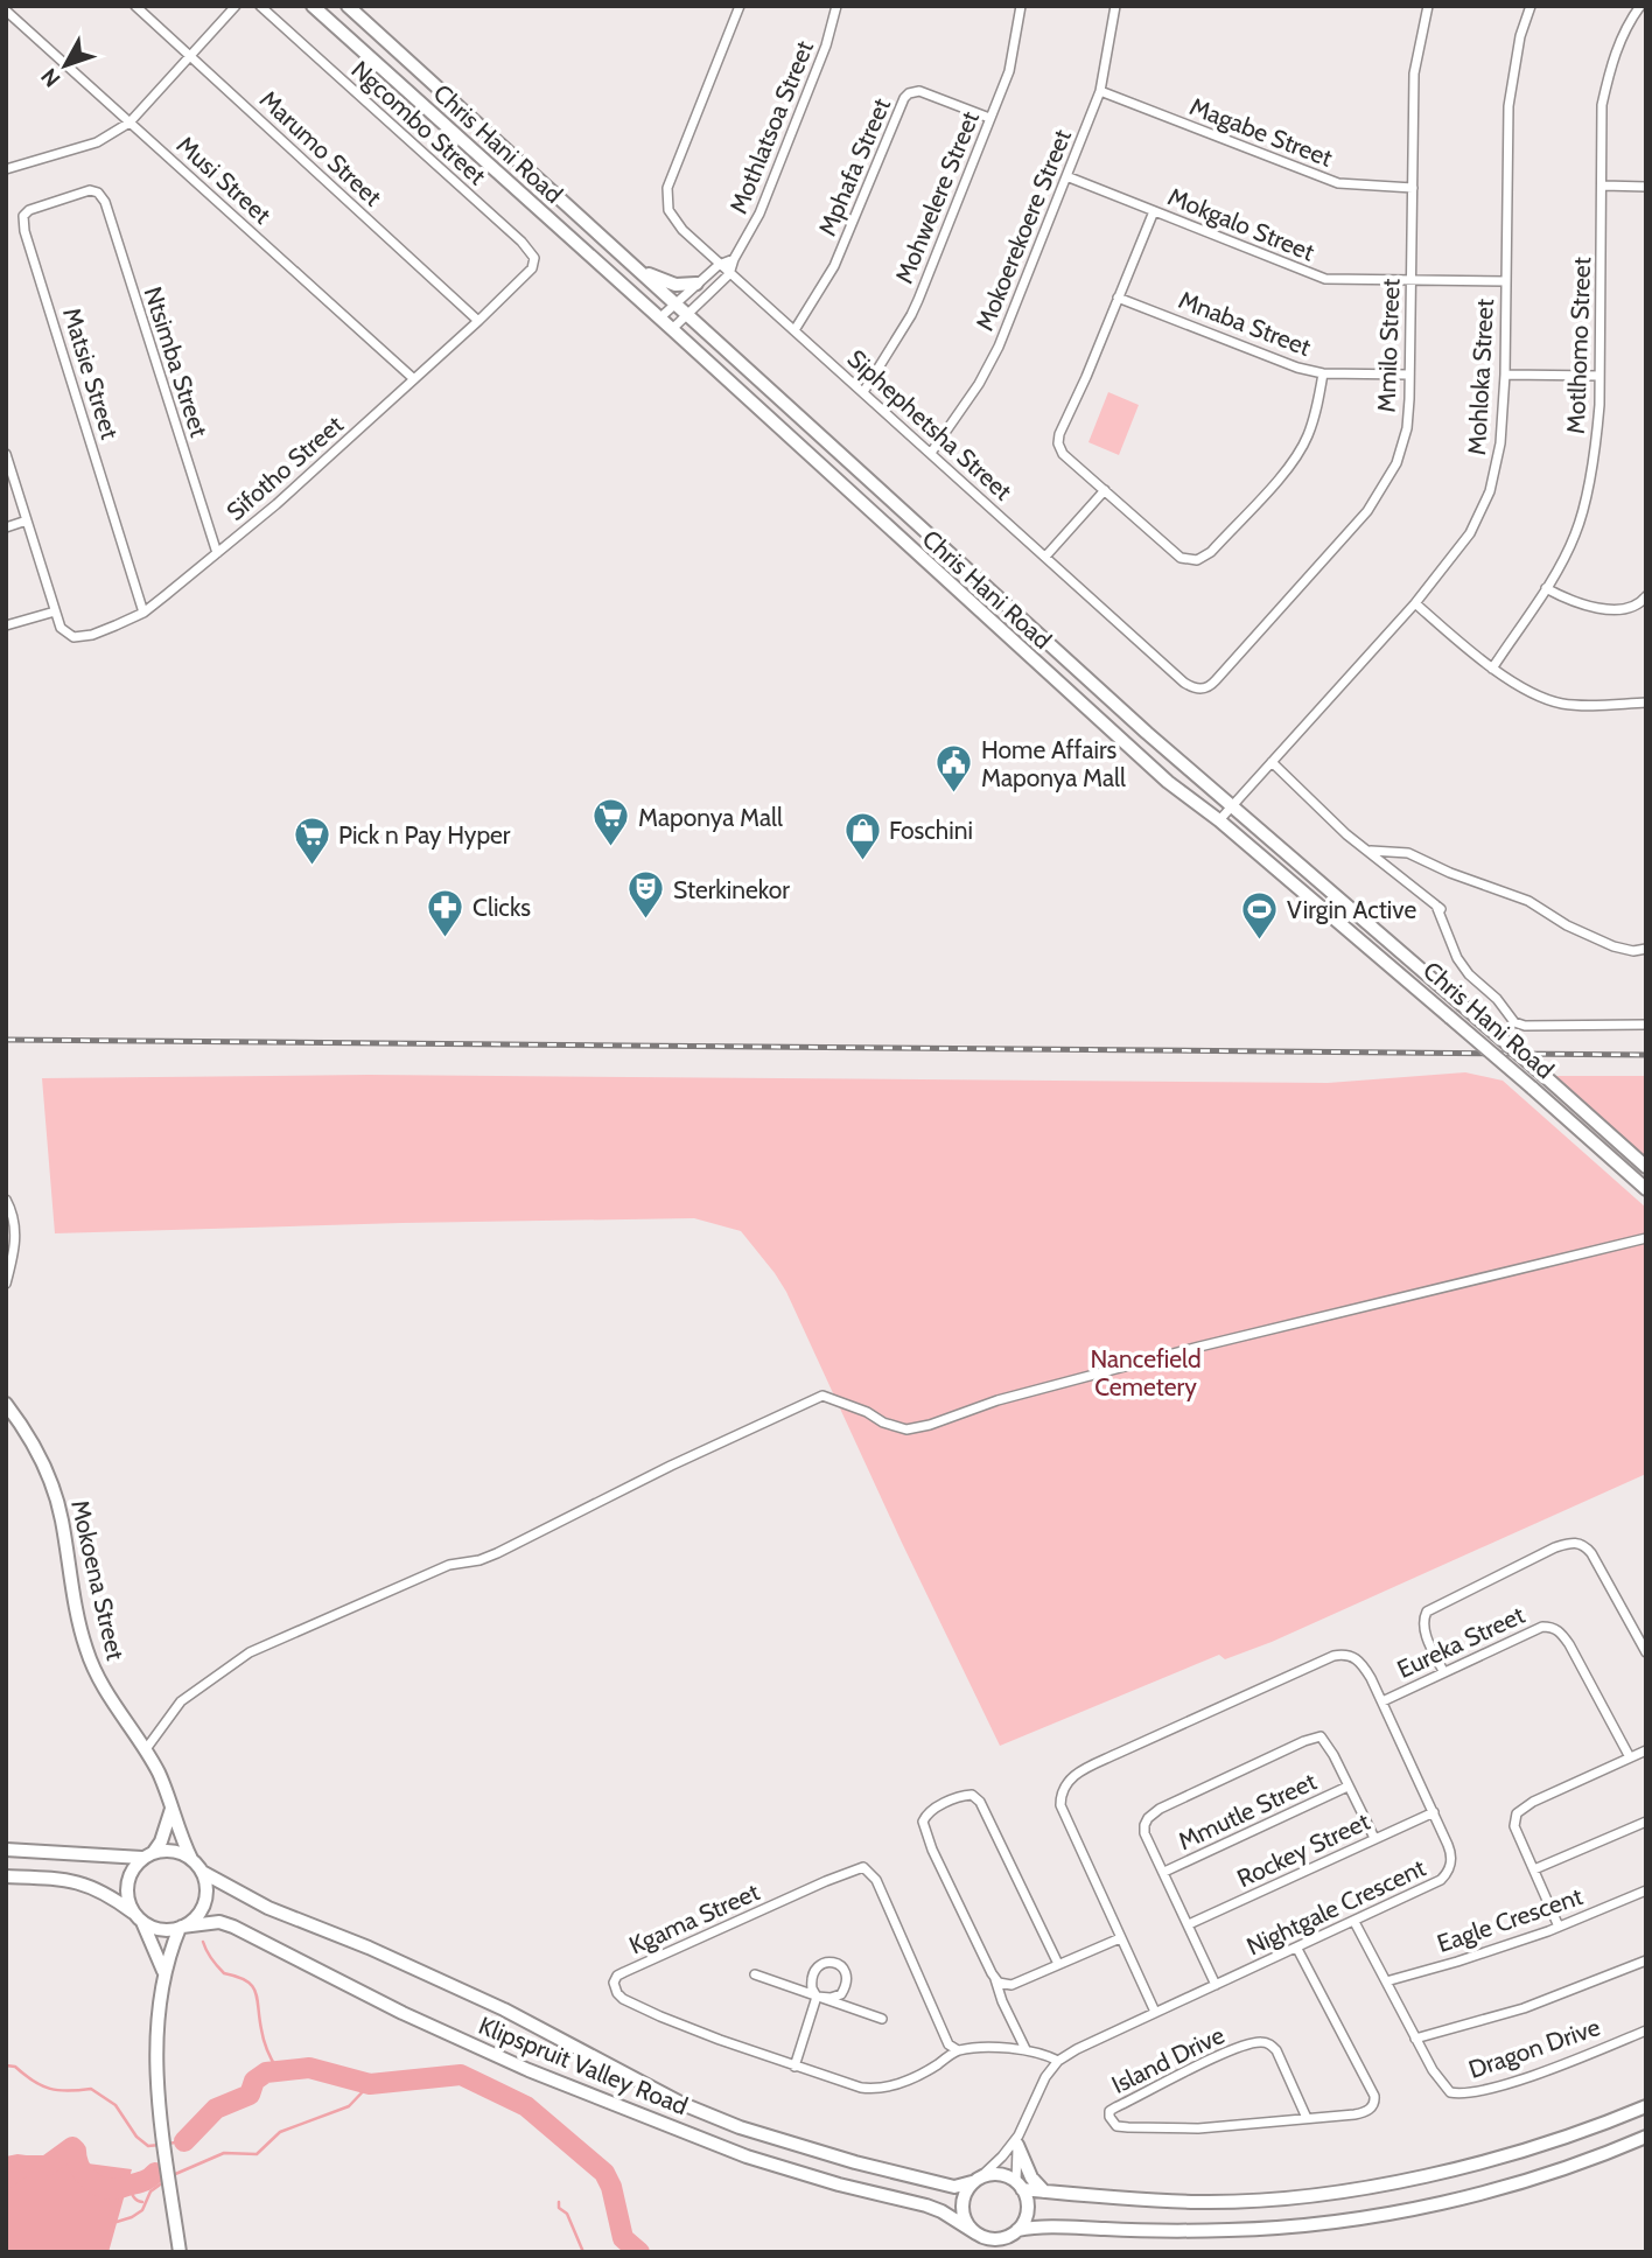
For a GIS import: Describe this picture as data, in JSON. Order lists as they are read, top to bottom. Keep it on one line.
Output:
{"streets":{"main road":["Chris Hani Road","Mokoena Street","Klipspruit Valley Road"],"street":["Ngcombo Street","Mothlatsoa Street","Magabe Street","Marumo Street","Mphafa Street","Musi Street","Mohwelere Street","Mokgalo Street","Mokoerekoere Street","Mnaba Street","Mmilo Street","Motlhomo Street","Ntsimba Street","Matsie Street","Mohloka Street","Siphephetsha Street","Sifotho Street","Eureka Street","Mmutle Street","Rockey Street","Nightgale Crescent","Kgama Street","Eagle Crescent","Dragon Drive","Island Drive"]},"crossings":[["Ngcombo Street","Sifotho Street"],["Mothlatsoa Street","Siphephetsha Street"],["Magabe Street","Mokoerekoere Street"],["Magabe Street","Mmilo Street"],["Chris Hani Road","Mohloka Street"],["Marumo Street","Sifotho Street"],["Mphafa Street","Mohwelere Street"],["Mphafa Street","Siphephetsha Street"],["Musi Street","Sifotho Street"],["Mohwelere Street","Siphephetsha Street"],["Mokgalo Street","Mokoerekoere Street"],["Mokgalo Street","Mmilo Street"],["Mokgalo Street","Mohloka Street"],["Mokoerekoere Street","Siphephetsha Street"],["Mnaba Street","Mmilo Street"],["Mmilo Street","Siphephetsha Street"],["Ntsimba Street","Matsie Street"],["Ntsimba Street","Sifotho Street"],["Matsie Street","Sifotho Street"],["Mokoena Street","Klipspruit Valley Road"],["Eureka Street","Nightgale Crescent"],["Rockey Street","Nightgale Crescent"],["Nightgale Crescent","Dragon Drive"],["Nightgale Crescent","Island Drive"],["Eagle Crescent","Dragon Drive"]],"parks":["Nancefield Cemetery"],"places":{"public building":["Home Affairs Maponya Mall"],"supermarket":["Maponya Mall","Pick n Pay Hyper"],"shop":["Foschini"],"theatre":["Sterkinekor"],"pharmacy":["Clicks"],"sports":["Virgin Active"]},"north":"bottom left"}
